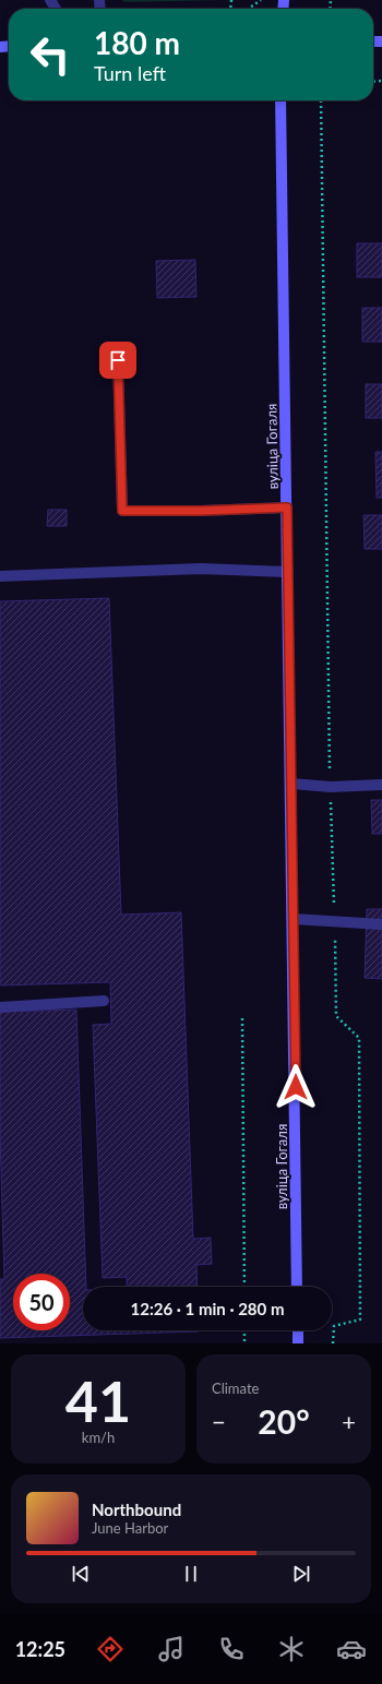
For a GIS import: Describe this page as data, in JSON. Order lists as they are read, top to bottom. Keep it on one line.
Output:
{"streets":{"main road":["вуліца Гогаля"]},"page":{"turn":["180 m","Turn left"],"limit":"50","trip":"12:26 · 1 min · 280 m","tile":[["41","km/h"],"Climate"],"heat":["−","20°","+"],"song":["Northbound","June Harbor"],"tabs":"12:25"}}
